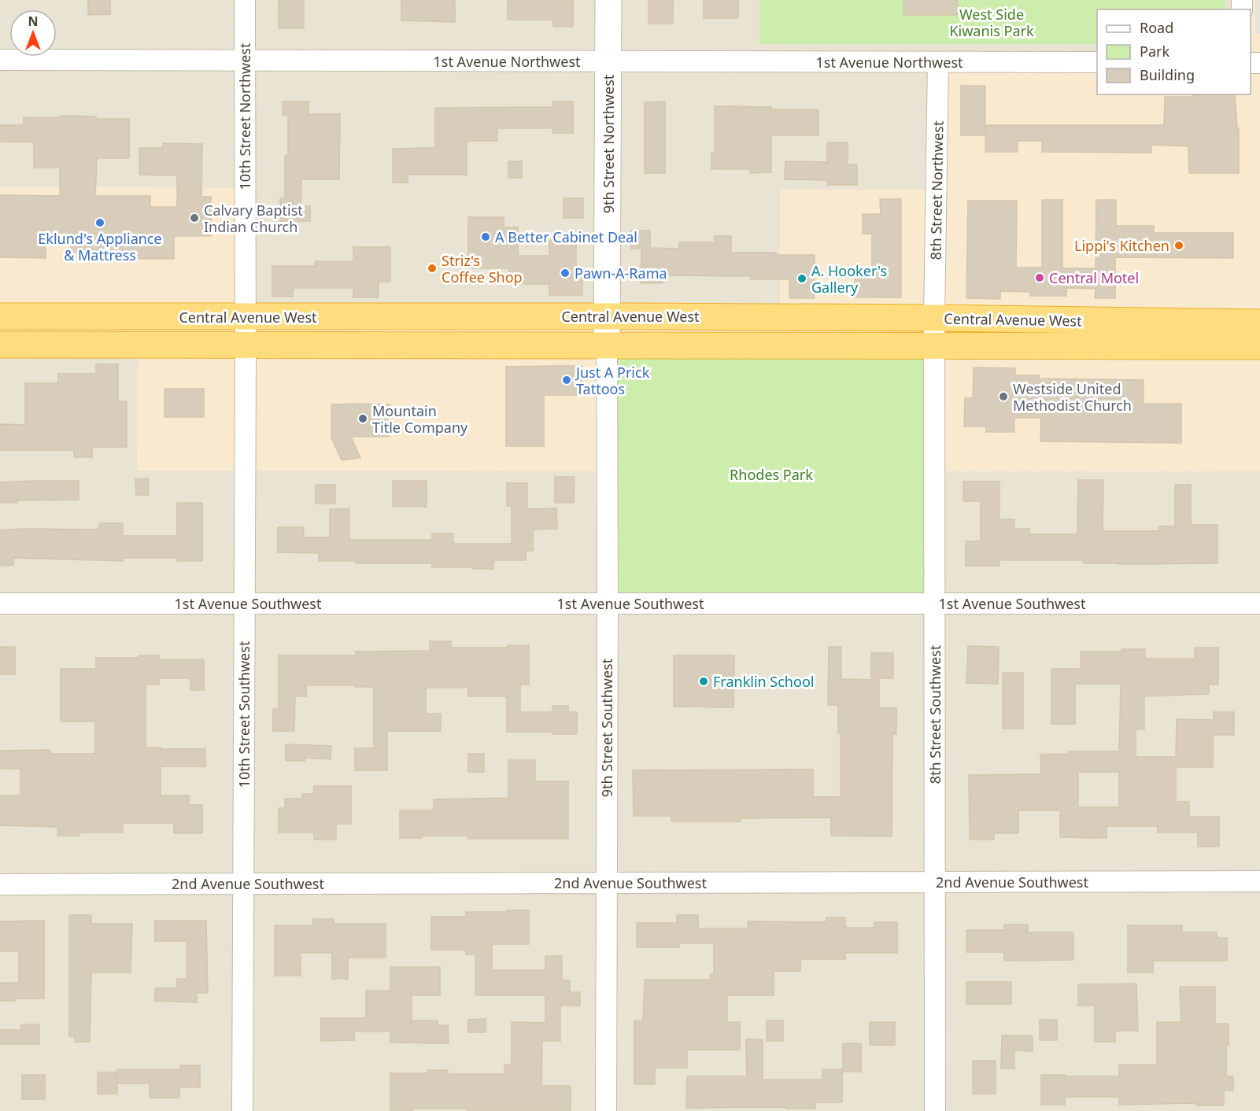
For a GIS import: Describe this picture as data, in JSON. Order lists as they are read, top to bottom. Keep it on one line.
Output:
{"streets":{"highway":["Central Avenue West"],"street":["1st Avenue Northwest","10th Street Northwest","9th Street Northwest","8th Street Northwest","1st Avenue Southwest","10th Street Southwest","8th Street Southwest","9th Street Southwest","2nd Avenue Southwest"]},"crossings":[["1st Avenue Northwest","10th Street Northwest"],["1st Avenue Northwest","9th Street Northwest"],["1st Avenue Northwest","8th Street Northwest"],["10th Street Northwest","Central Avenue West"],["10th Street Northwest","10th Street Southwest"],["9th Street Northwest","Central Avenue West"],["9th Street Northwest","9th Street Southwest"],["8th Street Northwest","Central Avenue West"],["8th Street Northwest","8th Street Southwest"],["Central Avenue West","10th Street Southwest"],["Central Avenue West","8th Street Southwest"],["Central Avenue West","9th Street Southwest"],["1st Avenue Southwest","10th Street Southwest"],["1st Avenue Southwest","8th Street Southwest"],["1st Avenue Southwest","9th Street Southwest"],["10th Street Southwest","2nd Avenue Southwest"],["8th Street Southwest","2nd Avenue Southwest"],["9th Street Southwest","2nd Avenue Southwest"]],"parks":["West Side Kiwanis Park","Rhodes Park"],"places":["Calvary Baptist Indian Church","Eklund's Appliance & Mattress","A Better Cabinet Deal","Lippi's Kitchen","Striz's Coffee Shop","Pawn-A-Rama","Central Motel","A. Hooker's Gallery","Just A Prick Tattoos","Westside United Methodist Church","Mountain Title Company","Franklin School"],"legend":["Road","Park","Building"],"north":"top"}
